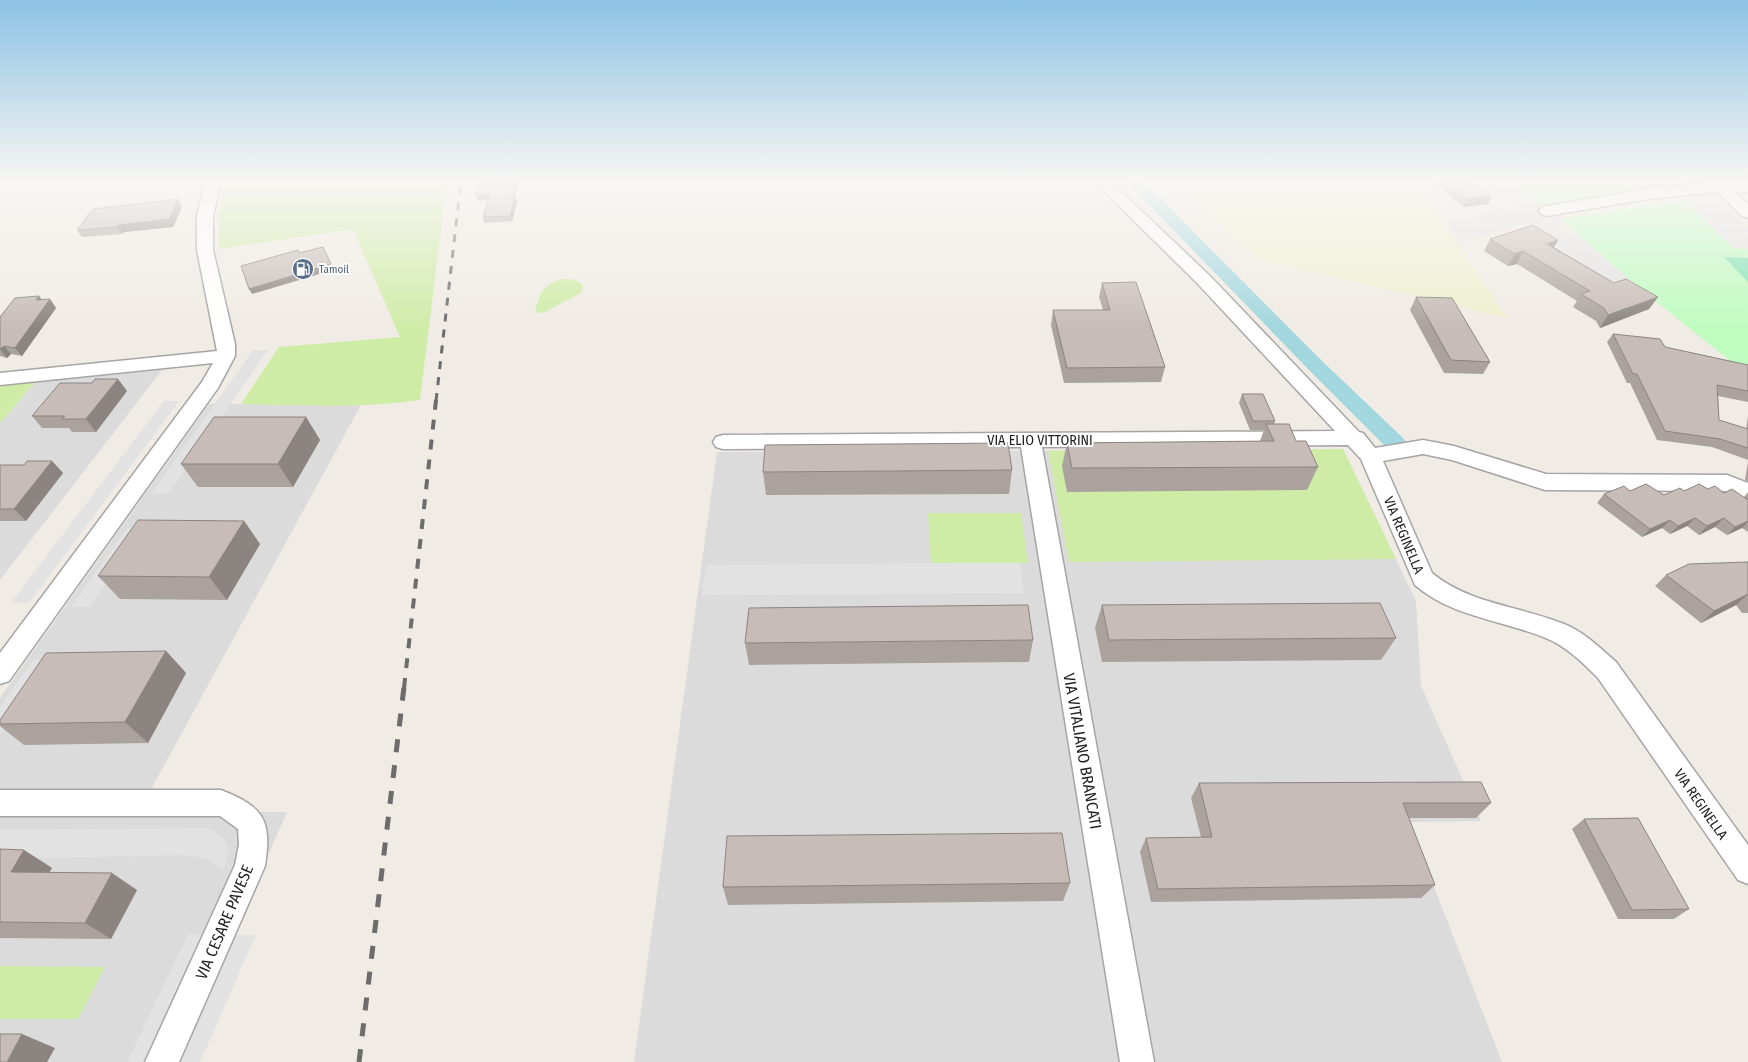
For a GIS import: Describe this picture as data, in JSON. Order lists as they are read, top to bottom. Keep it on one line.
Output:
{"streets":{"street":["VIA ELIO VITTORINI","VIA REGINELLA","VIA VITALIANO BRANCATI","VIA CESARE PAVESE"]},"crossings":[["VIA ELIO VITTORINI","VIA REGINELLA"],["VIA ELIO VITTORINI","VIA VITALIANO BRANCATI"]],"places":{"fuel station":["Tamoil"]}}
